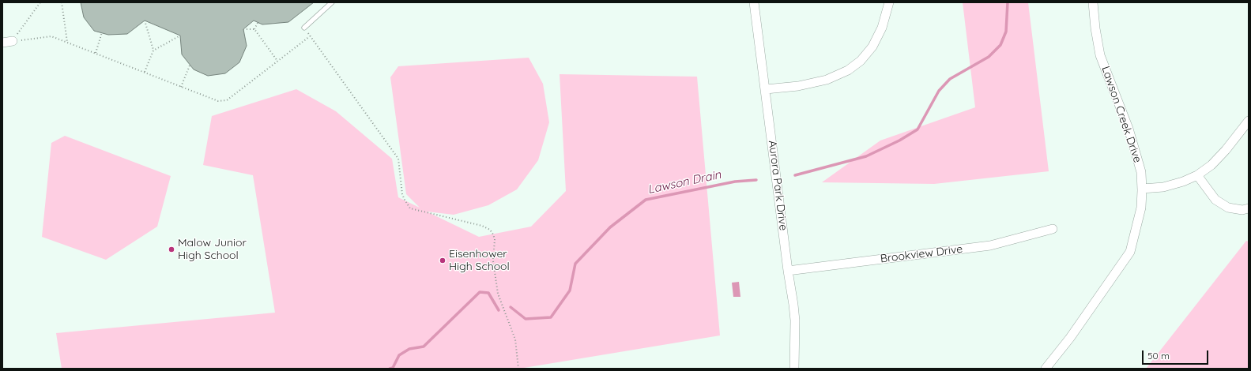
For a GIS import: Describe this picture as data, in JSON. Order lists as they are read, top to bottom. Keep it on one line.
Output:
{"streets":{"street":["Lawson Creek Drive","Aurora Park Drive","Brookview Drive"]},"crossings":[["Aurora Park Drive","Brookview Drive"]],"water":["Lawson Drain"],"places":["Malow Junior High School","Eisenhower High School"],"scale_bar":"50 m"}
